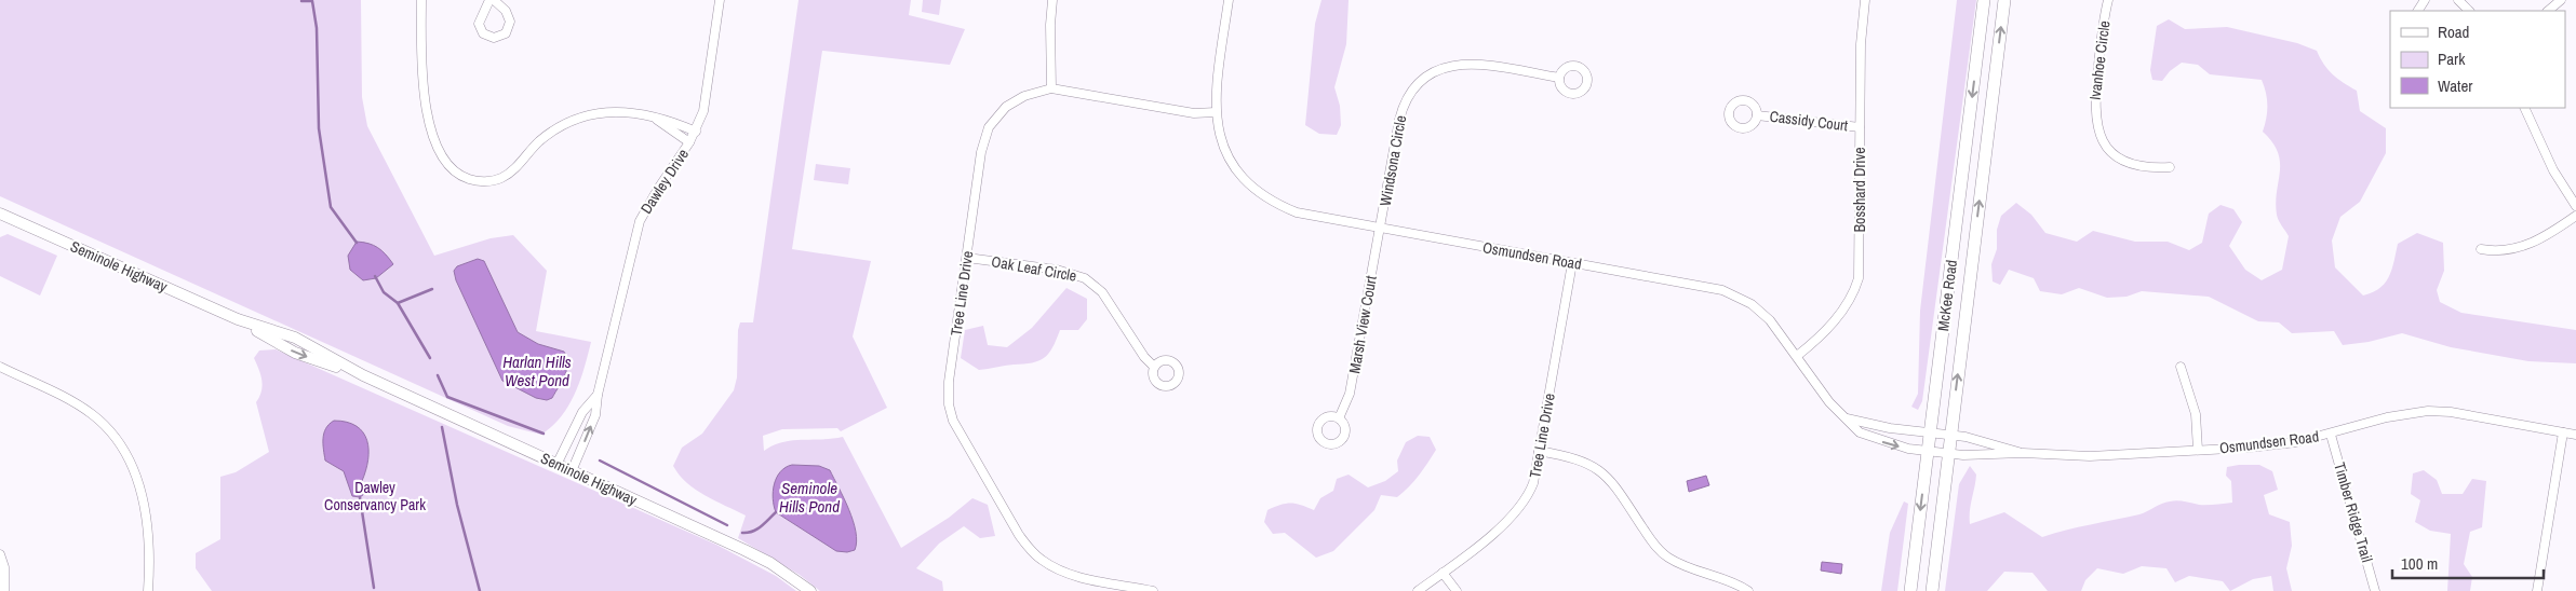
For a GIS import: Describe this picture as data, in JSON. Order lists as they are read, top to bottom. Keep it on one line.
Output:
{"streets":{"main road":["McKee Road"],"street":["Ivanhoe Circle","Cassidy Court","Windsona Circle","Dawley Drive","Bosshard Drive","Osmundsen Road","Seminole Highway","Oak Leaf Circle","Tree Line Drive","Marsh View Court","Timber Ridge Trail"]},"crossings":[["Cassidy Court","Bosshard Drive"],["Windsona Circle","Osmundsen Road"],["Windsona Circle","Marsh View Court"],["Dawley Drive","Seminole Highway"],["Bosshard Drive","Osmundsen Road"],["Osmundsen Road","Tree Line Drive"],["Osmundsen Road","McKee Road"],["Osmundsen Road","Marsh View Court"],["Osmundsen Road","Timber Ridge Trail"],["Oak Leaf Circle","Tree Line Drive"]],"water":["Harlan Hills West Pond","Seminole Hills Pond"],"parks":["Dawley Conservancy Park"],"legend":["Road","Park","Water"],"scale_bar":"100 m"}
